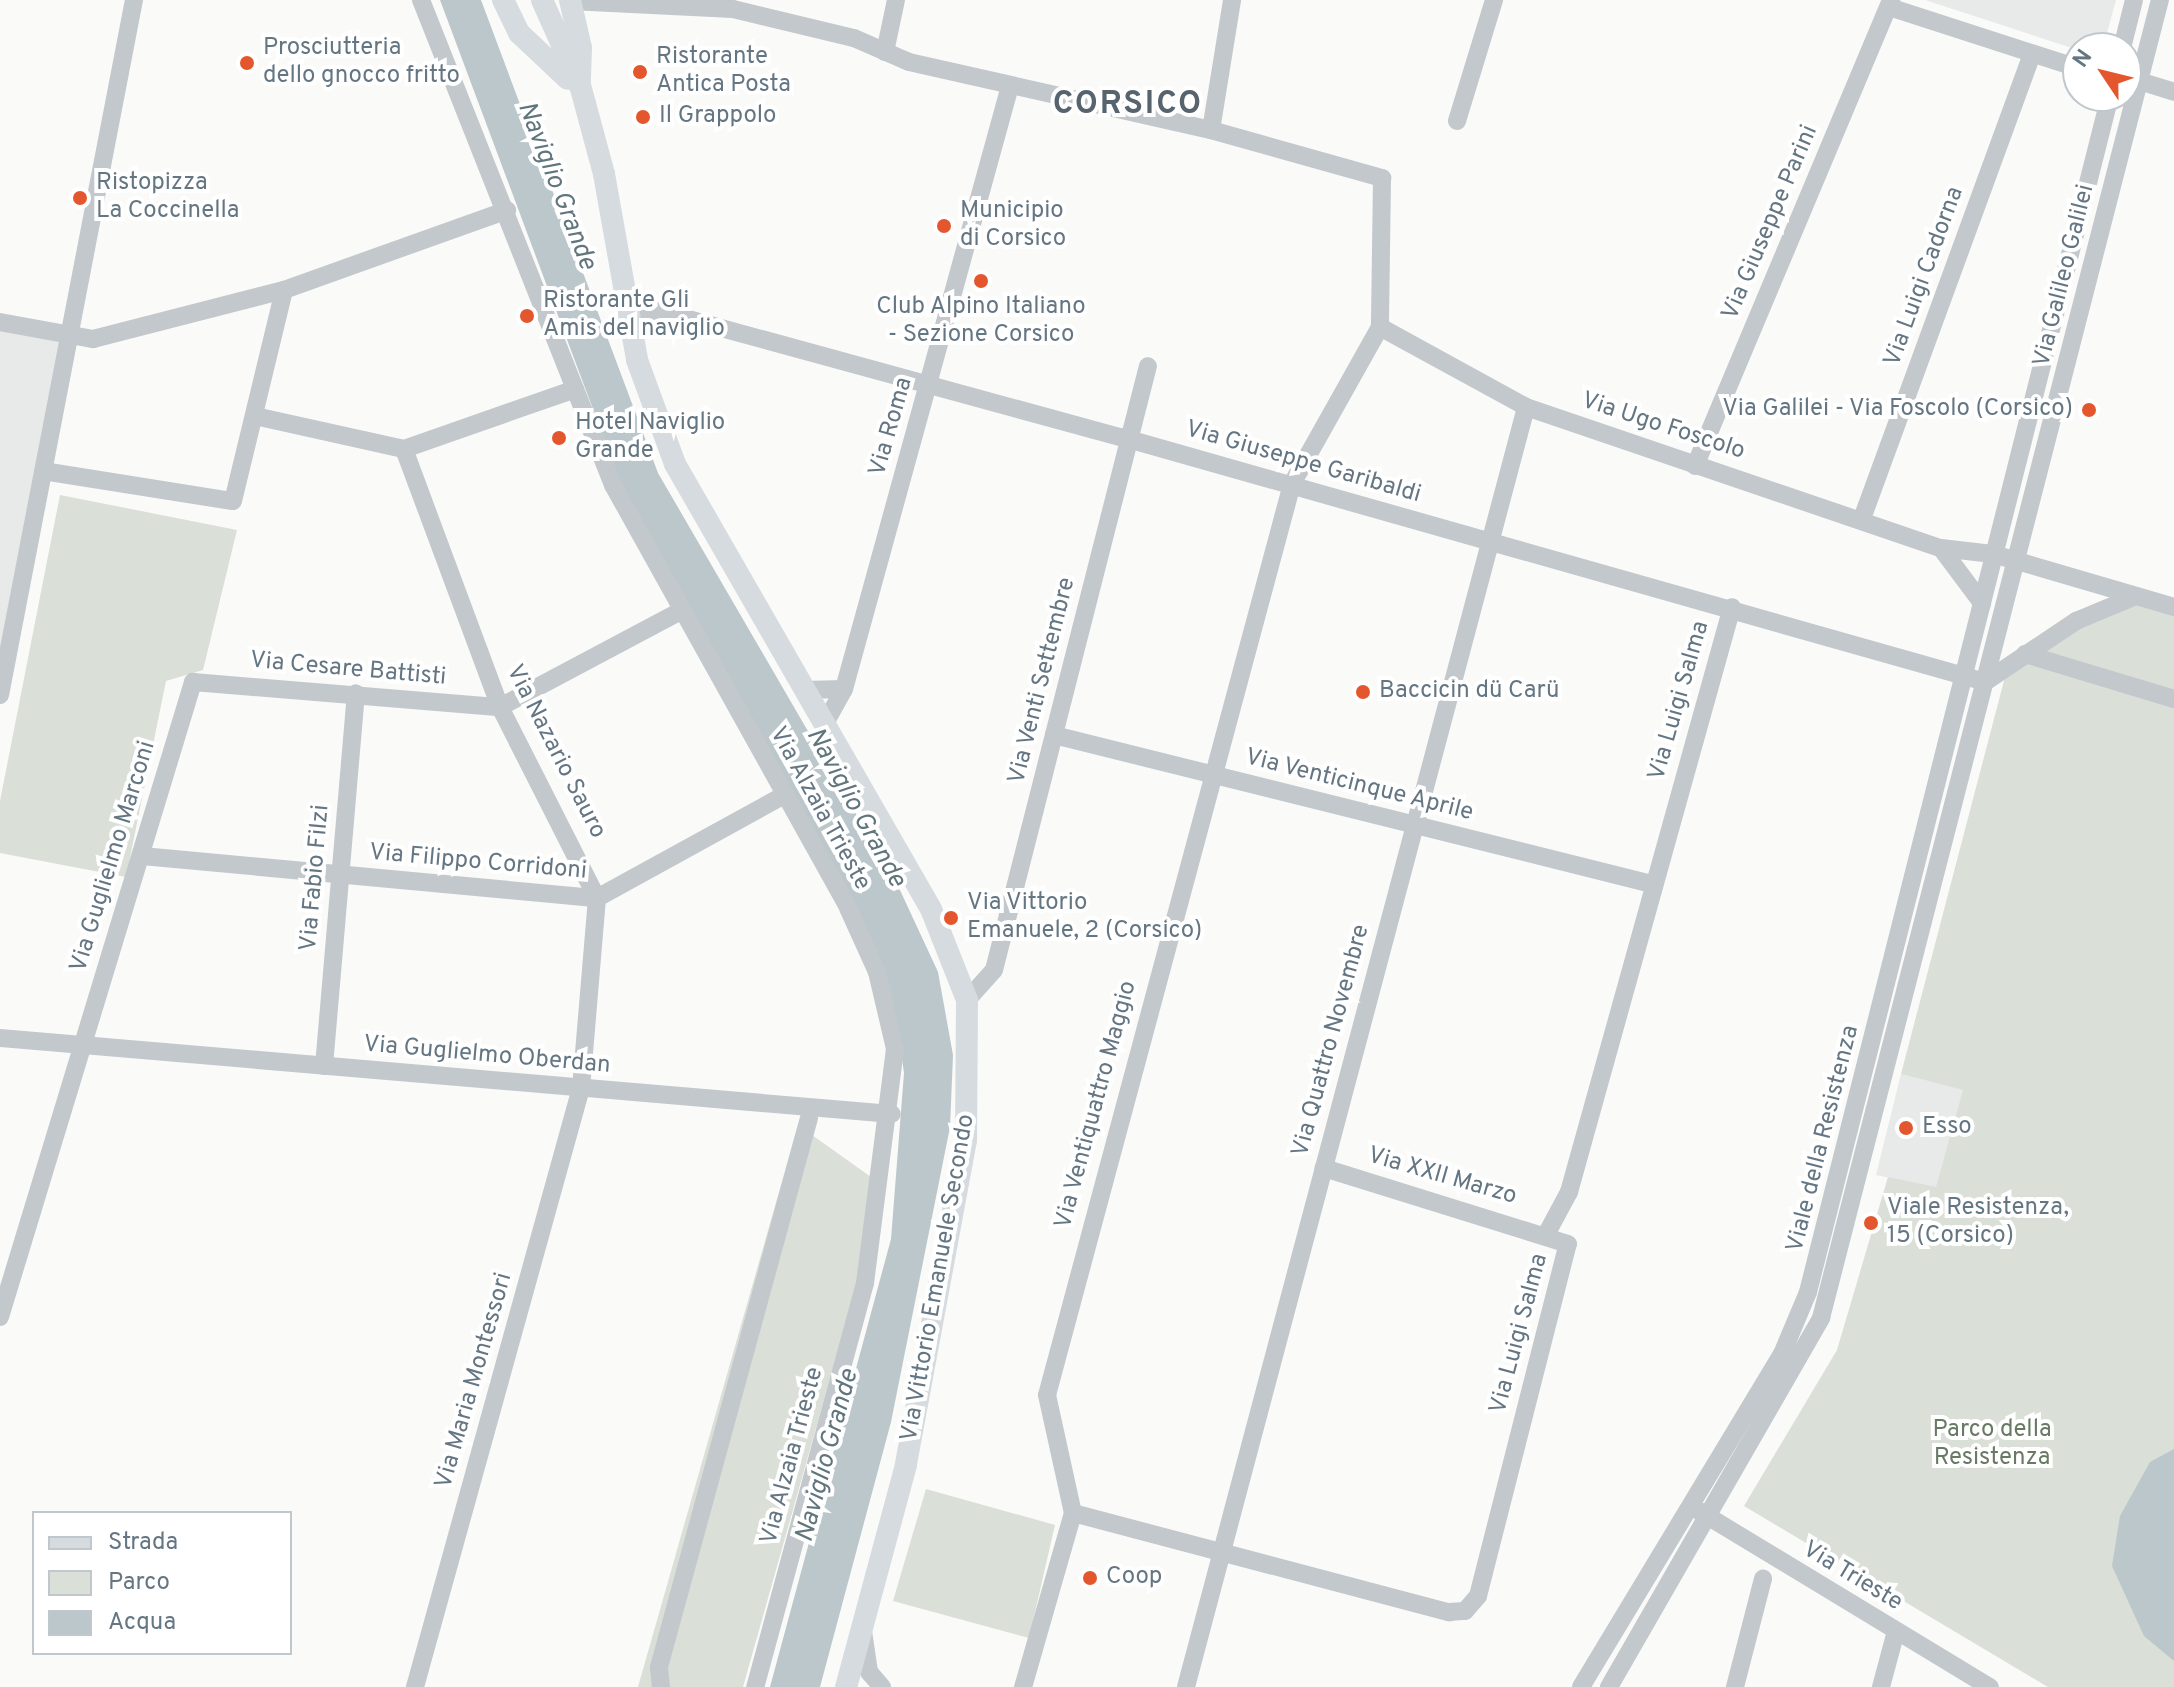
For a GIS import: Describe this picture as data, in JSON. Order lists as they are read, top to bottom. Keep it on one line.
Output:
{"streets":{"main road":["Via Vittorio Emanuele Secondo"],"street":["Via Giuseppe Parini","Via Galileo Galilei","Via Luigi Cadorna","Via Roma","Via Ugo Foscolo","Via Giuseppe Garibaldi","Via Cesare Battisti","Via Venti Settembre","Via Luigi Salma","Via Nazario Sauro","Via Venticinque Aprile","Via Alzaia Trieste","Via Guglielmo Marconi","Via Filippo Corridoni","Via Fabio Filzi","Via Quattro Novembre","Via Guglielmo Oberdan","Via Ventiquattro Maggio","Viale della Resistenza","Via XXII Marzo","Via Maria Montessori","Via Trieste"]},"crossings":[["Via Giuseppe Parini","Via Ugo Foscolo"],["Via Galileo Galilei","Via Ugo Foscolo"],["Via Galileo Galilei","Viale della Resistenza"],["Via Luigi Cadorna","Via Ugo Foscolo"],["Via Roma","Via Giuseppe Garibaldi"],["Via Roma","Via Vittorio Emanuele Secondo"],["Via Ugo Foscolo","Via Quattro Novembre"],["Via Ugo Foscolo","Via Ventiquattro Maggio"],["Via Ugo Foscolo","Viale della Resistenza"],["Via Giuseppe Garibaldi","Via Venti Settembre"],["Via Giuseppe Garibaldi","Via Luigi Salma"],["Via Giuseppe Garibaldi","Via Quattro Novembre"],["Via Giuseppe Garibaldi","Via Ventiquattro Maggio"],["Via Giuseppe Garibaldi","Viale della Resistenza"],["Via Giuseppe Garibaldi","Via Vittorio Emanuele Secondo"],["Via Cesare Battisti","Via Nazario Sauro"],["Via Cesare Battisti","Via Guglielmo Marconi"],["Via Cesare Battisti","Via Fabio Filzi"],["Via Venti Settembre","Via Venticinque Aprile"],["Via Venti Settembre","Via Vittorio Emanuele Secondo"],["Via Luigi Salma","Via Venticinque Aprile"],["Via Luigi Salma","Via Quattro Novembre"],["Via Luigi Salma","Via Ventiquattro Maggio"],["Via Luigi Salma","Via XXII Marzo"],["Via Nazario Sauro","Via Filippo Corridoni"],["Via Venticinque Aprile","Via Quattro Novembre"],["Via Venticinque Aprile","Via Ventiquattro Maggio"],["Via Alzaia Trieste","Via Filippo Corridoni"],["Via Alzaia Trieste","Via Guglielmo Oberdan"],["Via Guglielmo Marconi","Via Filippo Corridoni"],["Via Guglielmo Marconi","Via Guglielmo Oberdan"],["Via Filippo Corridoni","Via Fabio Filzi"],["Via Fabio Filzi","Via Guglielmo Oberdan"],["Via Quattro Novembre","Via XXII Marzo"],["Via Guglielmo Oberdan","Via Maria Montessori"],["Viale della Resistenza","Via Trieste"]],"districts":["CORSICO"],"water":["Naviglio Grande"],"parks":["Parco della Resistenza"],"places":["Prosciutteria dello gnocco fritto","Ristorante Antica Posta","Il Grappolo","Ristopizza La Coccinella","Municipio di Corsico","Club Alpino Italiano - Sezione Corsico","Ristorante Gli Amis del naviglio","Via Galilei - Via Foscolo (Corsico)","Hotel Naviglio Grande","Baccicin dü Carü","Via Vittorio Emanuele, 2 (Corsico)","Esso","Viale Resistenza, 15 (Corsico)","Coop"],"legend":["Strada","Parco","Acqua"],"north":"top left"}
